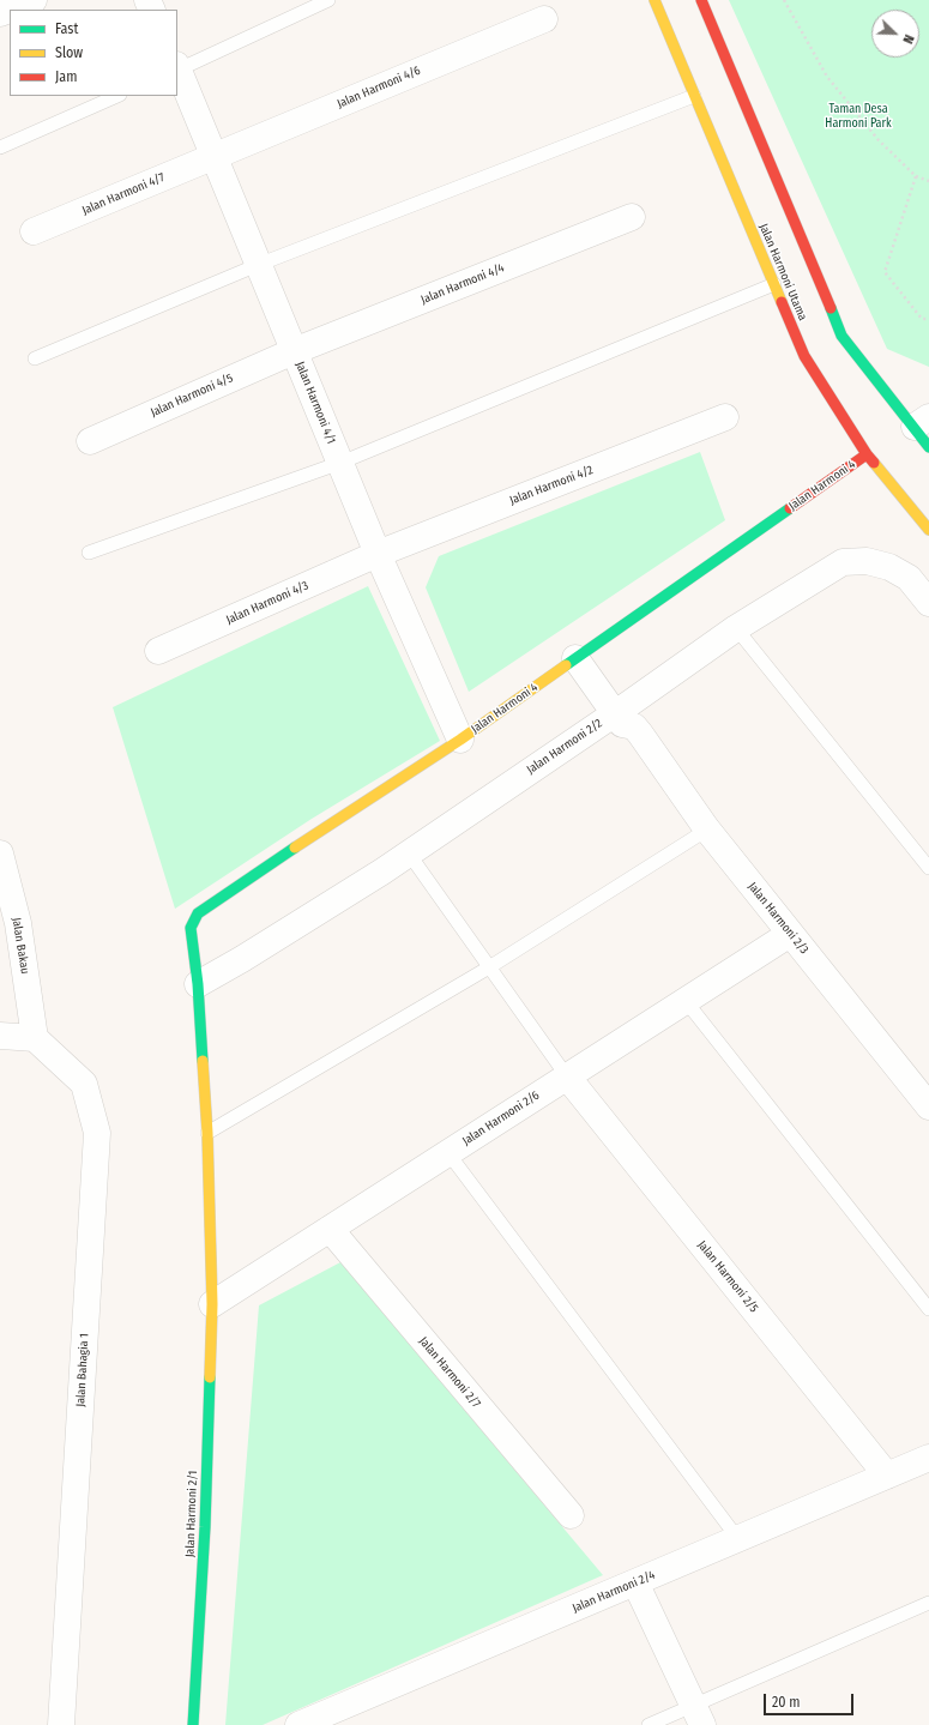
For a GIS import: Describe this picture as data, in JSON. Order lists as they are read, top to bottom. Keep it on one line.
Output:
{"streets":{"street":["Jalan Harmoni 4/6","Jalan Harmoni 4/7","Jalan Harmoni Utama","Jalan Harmoni 4/4","Jalan Harmoni 4/5","Jalan Harmoni 4/1","Jalan Harmoni 4/2","Jalan Harmoni 4","Jalan Harmoni 4/3","Jalan Harmoni 2/2","Jalan Harmoni 2/3","Jalan Bakau","Jalan Harmoni 2/6","Jalan Harmoni 2/5","Jalan Bahagia 1","Jalan Harmoni 2/7","Jalan Harmoni 2/1","Jalan Harmoni 2/4"]},"crossings":[["Jalan Harmoni 4/6","Jalan Harmoni 4/7"],["Jalan Harmoni 4/6","Jalan Harmoni 4/1"],["Jalan Harmoni 4/7","Jalan Harmoni 4/1"],["Jalan Harmoni Utama","Jalan Harmoni 4"],["Jalan Harmoni 4/4","Jalan Harmoni 4/5"],["Jalan Harmoni 4/4","Jalan Harmoni 4/1"],["Jalan Harmoni 4/5","Jalan Harmoni 4/1"],["Jalan Harmoni 4/1","Jalan Harmoni 4/2"],["Jalan Harmoni 4/1","Jalan Harmoni 4"],["Jalan Harmoni 4/1","Jalan Harmoni 4/3"],["Jalan Harmoni 4/2","Jalan Harmoni 4/3"],["Jalan Harmoni 4","Jalan Harmoni 2/2"],["Jalan Harmoni 4","Jalan Harmoni 2/3"],["Jalan Harmoni 4","Jalan Harmoni 2/1"],["Jalan Harmoni 2/2","Jalan Harmoni 2/3"],["Jalan Harmoni 2/3","Jalan Harmoni 2/6"],["Jalan Bakau","Jalan Bahagia 1"],["Jalan Harmoni 2/6","Jalan Harmoni 2/5"],["Jalan Harmoni 2/6","Jalan Harmoni 2/7"],["Jalan Harmoni 2/6","Jalan Harmoni 2/1"],["Jalan Harmoni 2/5","Jalan Harmoni 2/4"]],"parks":["Taman Desa Harmoni Park"],"legend":["Fast","Slow","Jam"],"scale_bar":"20 m","north":"bottom right"}
